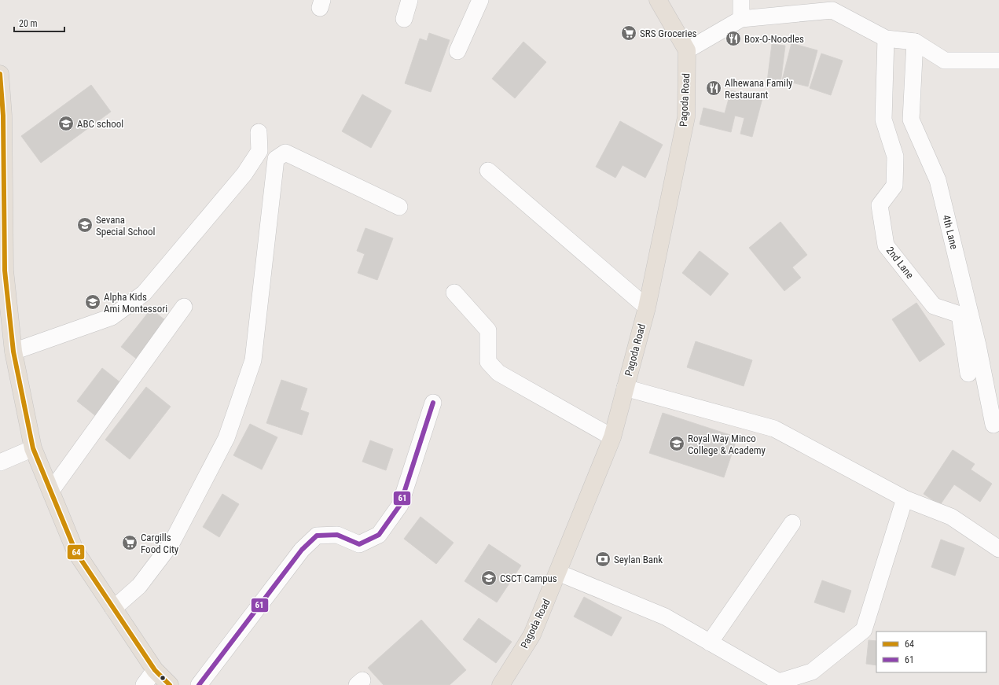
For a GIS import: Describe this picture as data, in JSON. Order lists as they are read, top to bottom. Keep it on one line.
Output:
{"streets":{"main road":["Pagoda Road"],"street":["4th Lane","2nd Lane"]},"places":{"supermarket":["SRS Groceries","Cargills Food City"],"restaurant":["Box-O-Noodles","Alhewana Family Restaurant"],"school or university":["ABC school","Sevana Special School","Alpha Kids Ami Montessori","Royal Way Minco College & Academy","CSCT Campus"],"bank":["Seylan Bank"]},"lines":["transit line 64","transit line 61"],"legend":["64","61"],"scale_bar":"20 m"}
